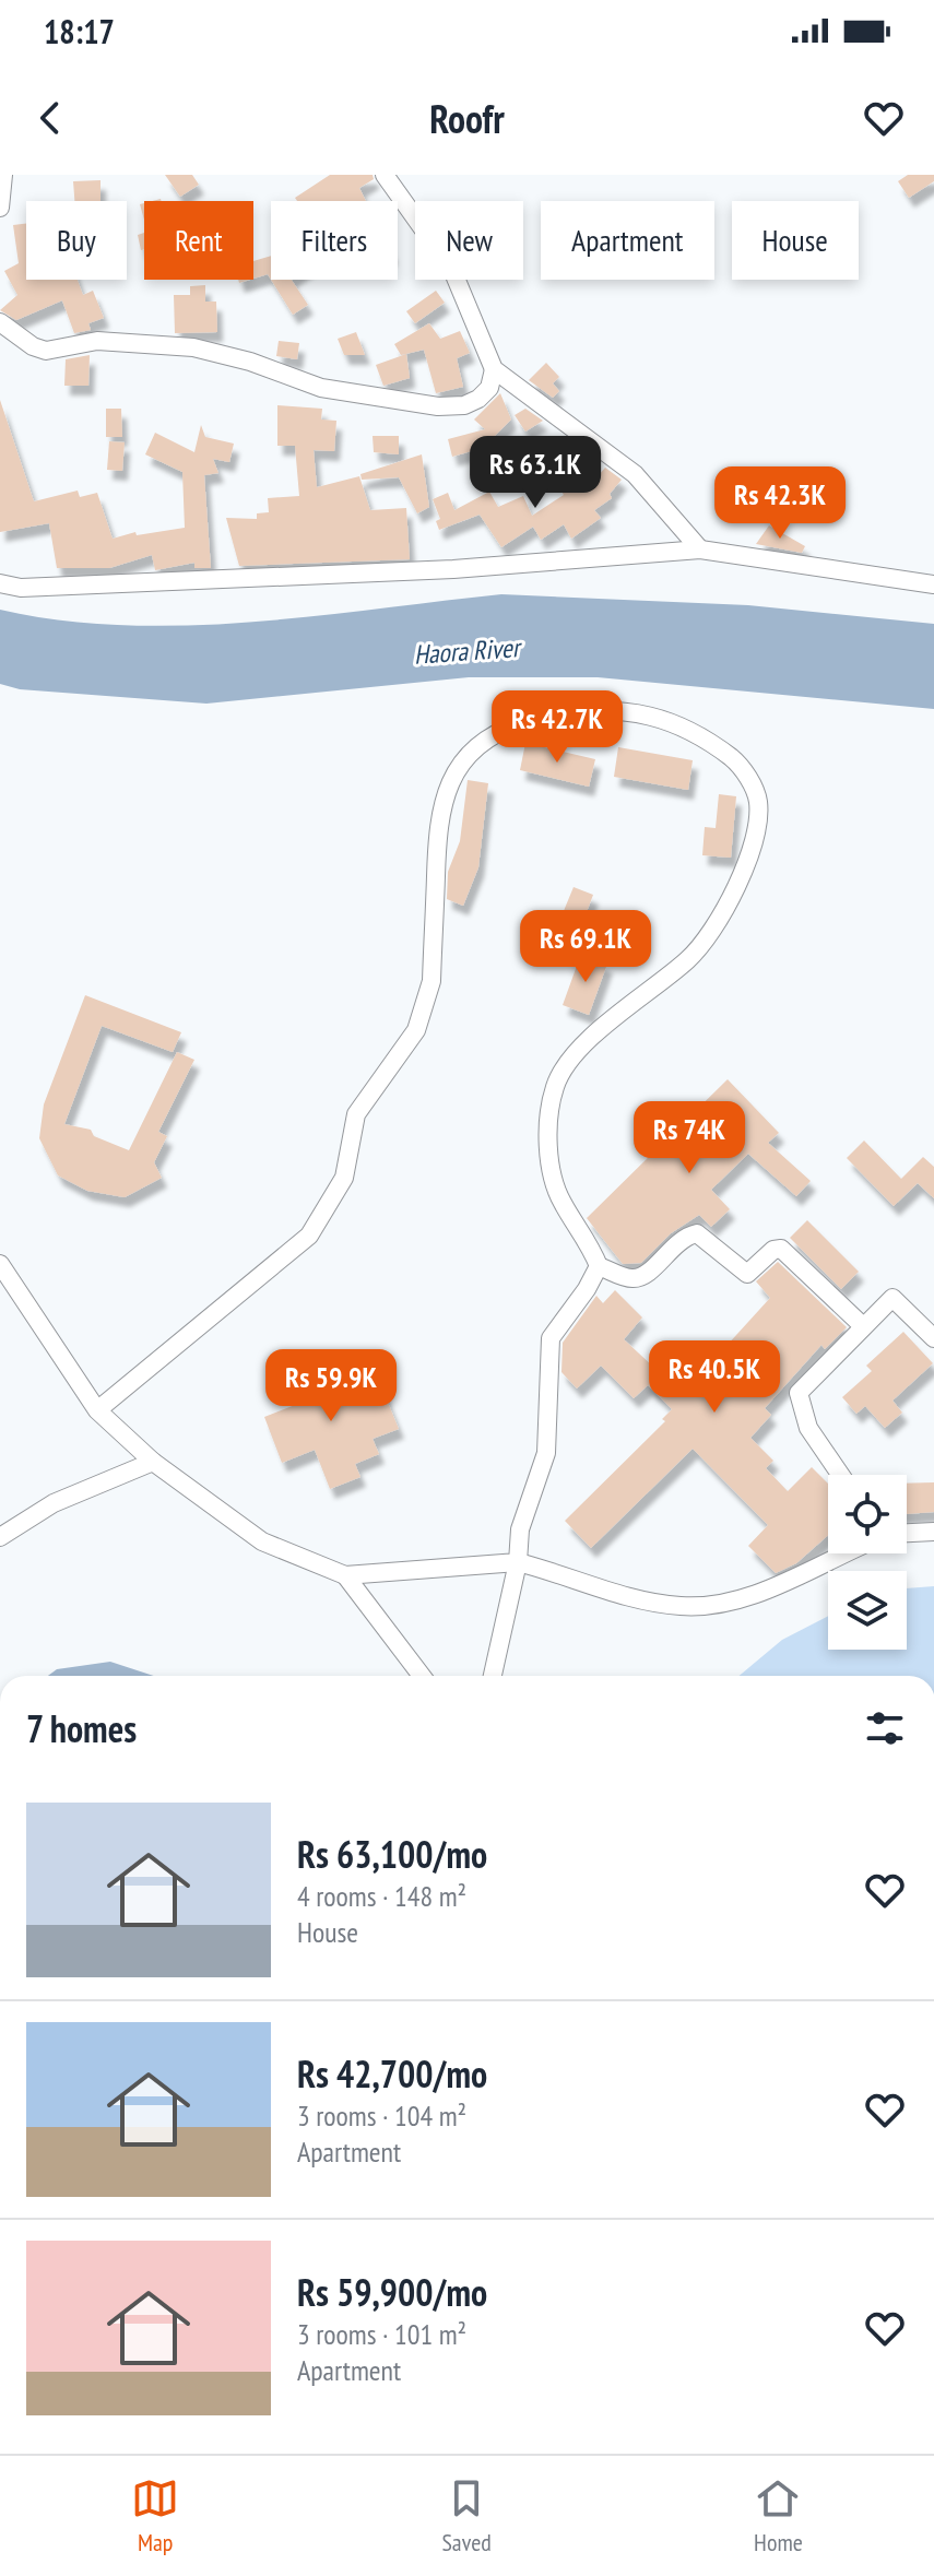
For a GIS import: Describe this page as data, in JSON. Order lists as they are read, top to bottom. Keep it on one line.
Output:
{"water":["Haora River"],"page":{"status":"18:17","header":"Roofr","chip":["Buy","Rent","Filters","New","Apartment","House"],"price":["Rs 63.1K","Rs 42.3K","Rs 42.7K","Rs 69.1K","Rs 74K","Rs 40.5K","Rs 59.9K"],"heading":"7 homes","list":[{"name":"Rs 63,100/mo","note":"4 rooms · 148 m² · House"},{"name":"Rs 42,700/mo","note":"3 rooms · 104 m² · Apartment"},{"name":"Rs 59,900/mo","note":"3 rooms · 101 m² · Apartment"}],"tabs":["Map","Saved","Home"]}}
